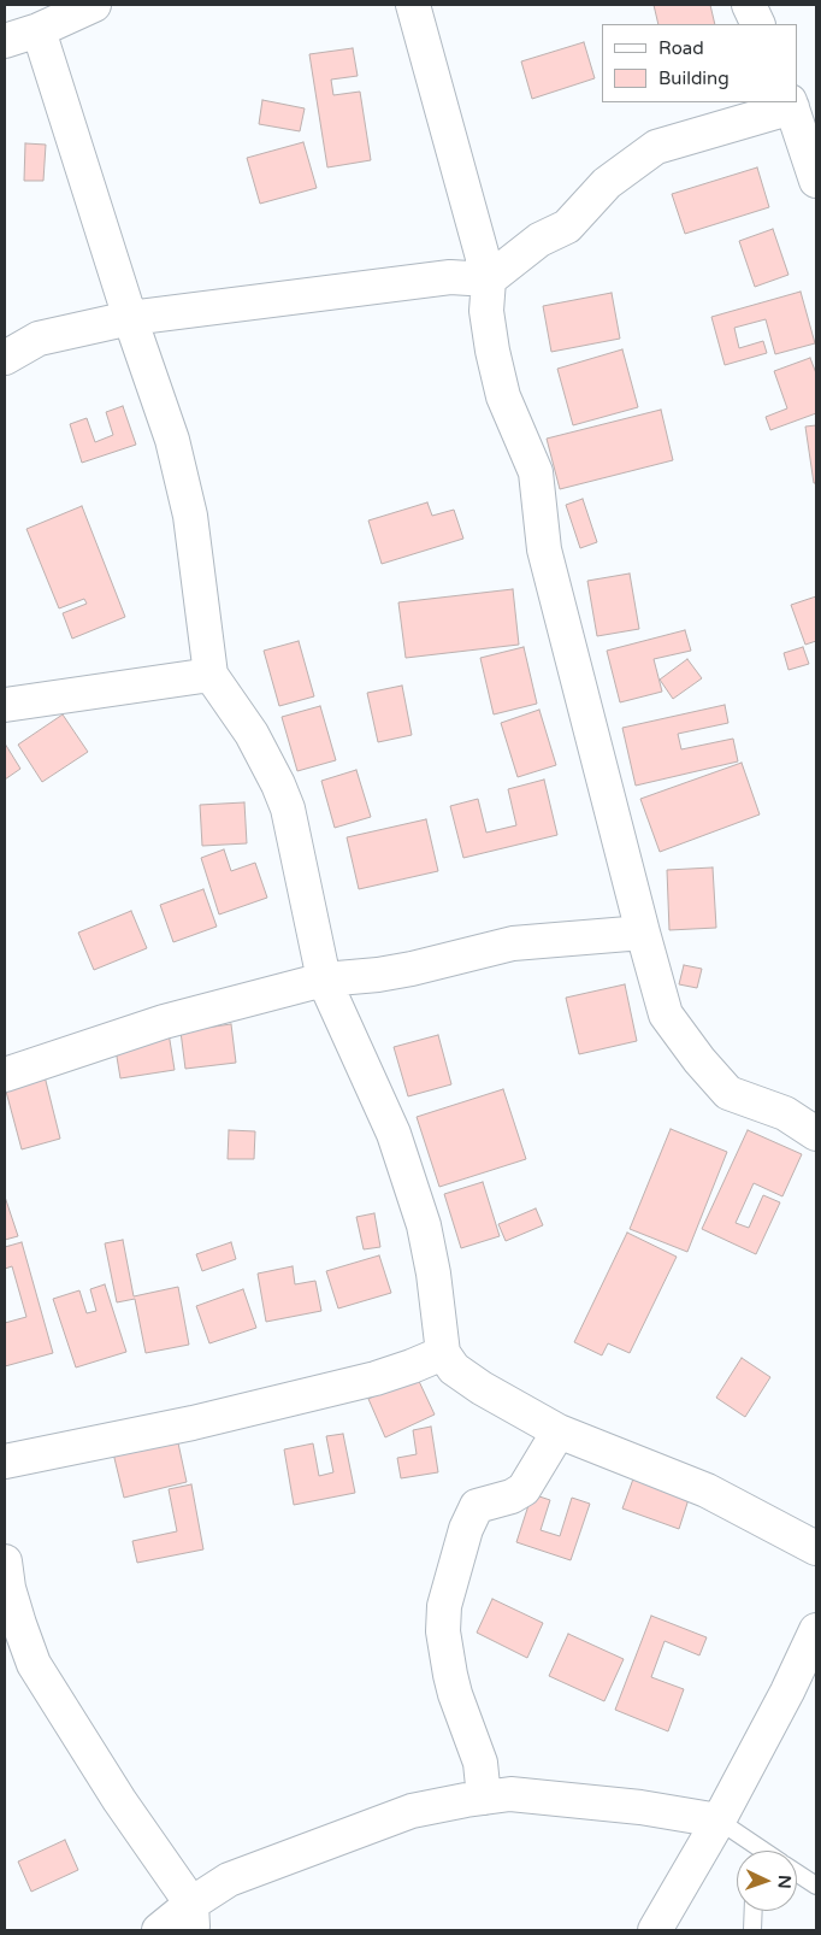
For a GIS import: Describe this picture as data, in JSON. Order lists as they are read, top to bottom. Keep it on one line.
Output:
{"legend":["Road","Building"],"north":"right"}
